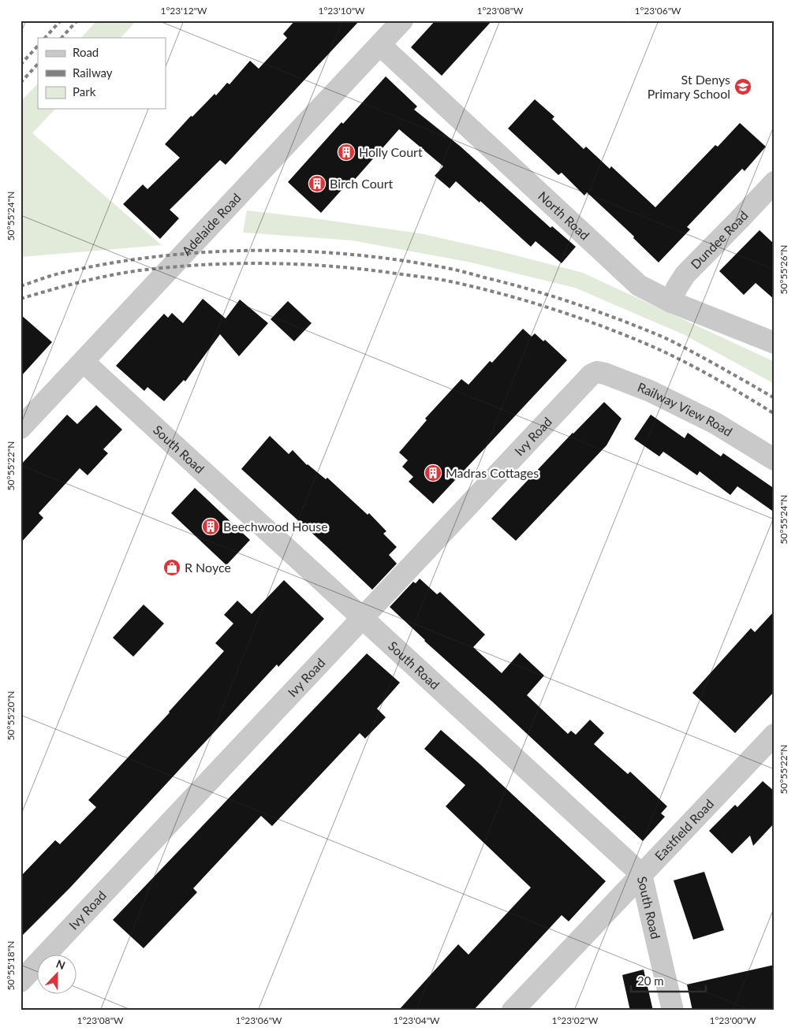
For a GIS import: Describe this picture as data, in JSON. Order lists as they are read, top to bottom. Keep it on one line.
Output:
{"streets":{"street":["North Road","Adelaide Road","Dundee Road","Railway View Road","Ivy Road","South Road","Eastfield Road"]},"crossings":[["North Road","Adelaide Road"],["North Road","Dundee Road"],["Adelaide Road","South Road"],["Railway View Road","Ivy Road"],["Ivy Road","South Road"],["South Road","Eastfield Road"]],"places":{"school or university":["St Denys Primary School"],"building":["Holly Court","Birch Court","Madras Cottages","Beechwood House"],"shop":["R Noyce"]},"legend":["Road","Railway","Park"],"scale_bar":"20 m","north":"top","coordinates":["1°23'12\"W","1°23'10\"W","1°23'08\"W","1°23'06\"W","50°55'24\"N","50°55'26\"N","50°55'22\"N","50°55'20\"N","50°55'18\"N","1°23'04\"W","1°23'02\"W","1°23'00\"W"]}
